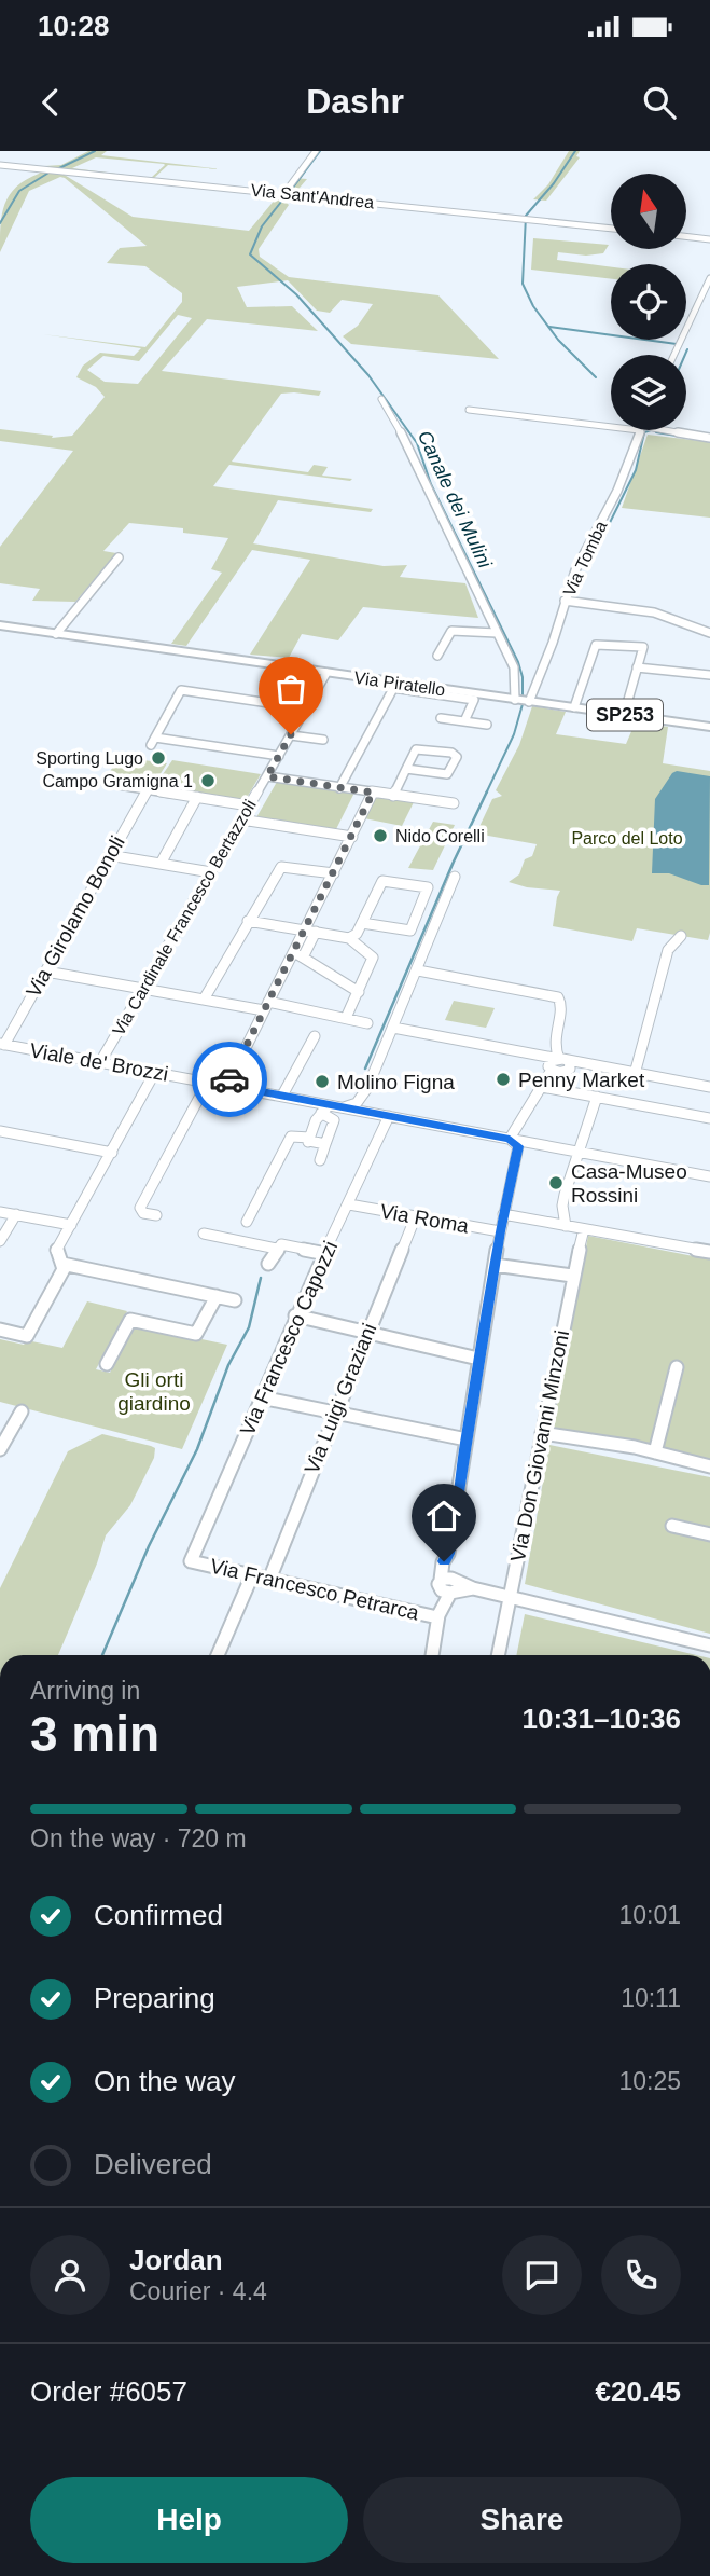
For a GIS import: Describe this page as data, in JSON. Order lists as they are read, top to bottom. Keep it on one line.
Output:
{"streets":{"main road":["Via Piratello","SP253"],"street":["Via Sant'Andrea","Via Tomba","Via Girolamo Bonoli","Via Cardinale Francesco Bertazzoli","Viale de' Brozzi","Via Roma","Via Francesco Capozzi","Via Luigi Graziani","Via Don Giovanni Minzoni","Via Francesco Petrarca"]},"crossings":[["Via Tomba","Via Piratello"],["Via Piratello","Via Cardinale Francesco Bertazzoli"],["Via Girolamo Bonoli","Viale de' Brozzi"],["Via Cardinale Francesco Bertazzoli","Viale de' Brozzi"],["Viale de' Brozzi","Via Francesco Capozzi"],["Via Roma","Via Francesco Capozzi"],["Via Roma","Via Luigi Graziani"],["Via Francesco Capozzi","Via Francesco Petrarca"],["Via Luigi Graziani","Via Francesco Petrarca"]],"water":["Canale dei Mulini"],"parks":["Parco del Loto","Gli orti giardino"],"places":["Sporting Lugo","Campo Gramigna 1","Nido Corelli","Penny Market","Molino Figna","Casa-Museo Rossini"],"north":"top","page":{"status":"10:28","header":"Dashr","heading":["3 min","Arriving in","10:31–10:36"],"panel":["Jordan","Courier · 4.4","Order #6057","€20.45"],"bar":"On the way · 720 m","list":[["Confirmed","10:01"],["Preparing","10:11"],["On the way","10:25"],"Delivered"],"buttons":["Help","Share"]}}
